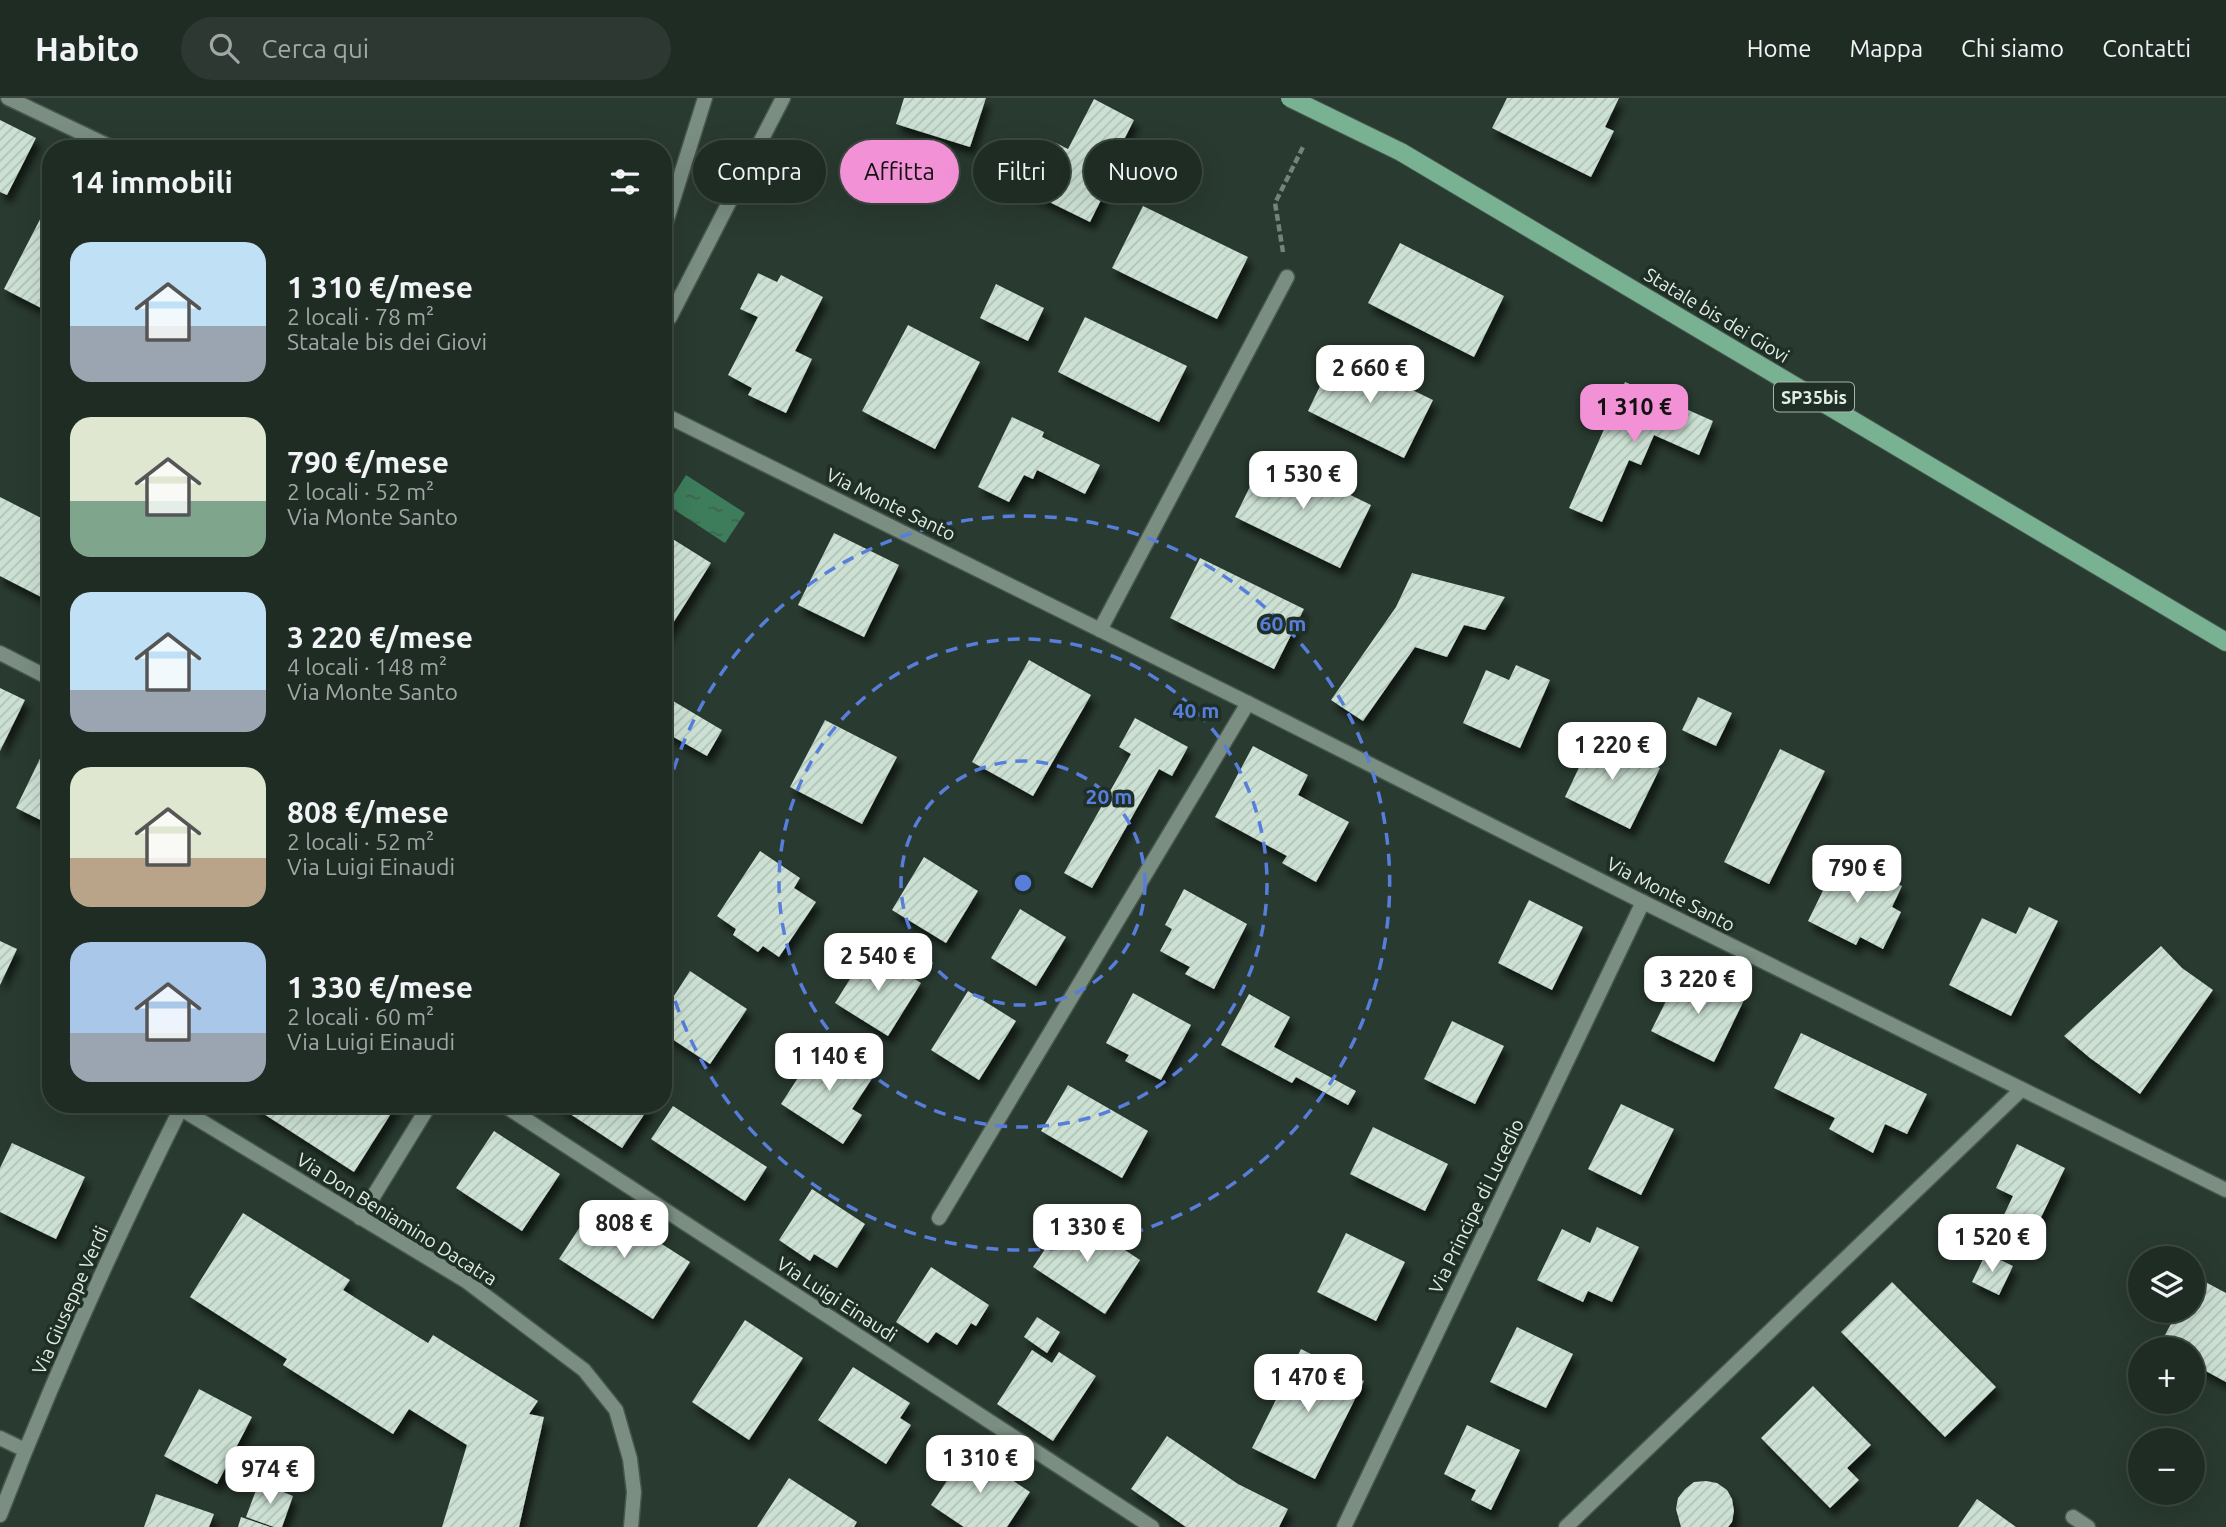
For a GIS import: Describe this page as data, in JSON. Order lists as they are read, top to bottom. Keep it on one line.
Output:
{"streets":{"main road":["Statale bis dei Giovi","SP35bis"],"street":["Via Monte Santo","Via Principe di Lucedio","Via Don Beniamino Dacatra","Via Luigi Einaudi","Via Giuseppe Verdi"]},"crossings":[["Via Monte Santo","Via Principe di Lucedio"]],"page":{"header":"Habito","search":"Cerca qui","nav":["Home","Mappa","Chi siamo","Contatti"],"chip":["Compra","Affitta","Filtri","Nuovo"],"heading":"14 immobili","list":[{"name":"1 310 €/mese","note":"2 locali · 78 m² · Statale bis dei Giovi"},{"name":"790 €/mese","note":"2 locali · 52 m² · Via Monte Santo"},{"name":"3 220 €/mese","note":"4 locali · 148 m² · Via Monte Santo"},{"name":"808 €/mese","note":"2 locali · 52 m² · Via Luigi Einaudi"},{"name":"1 330 €/mese","note":"2 locali · 60 m² · Via Luigi Einaudi"}],"price":["2 660 €","1 310 €","1 530 €","1 220 €","790 €","2 540 €","3 220 €","1 140 €","808 €","1 330 €","1 520 €","1 470 €","1 310 €","974 €"],"map_buttons":["+","−"]},"rings":["60 m","40 m","20 m"]}
